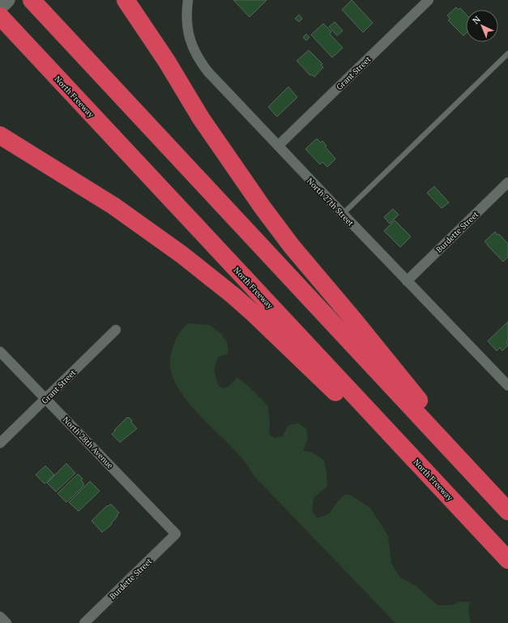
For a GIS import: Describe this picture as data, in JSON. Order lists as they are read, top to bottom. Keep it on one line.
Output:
{"streets":{"highway":["North Freeway"],"street":["Grant Street","North 27th Street","Burdette Street","North 28th Avenue"]},"crossings":[["Grant Street","North 27th Street"],["Grant Street","North 28th Avenue"],["North 27th Street","Burdette Street"],["Burdette Street","North 28th Avenue"]],"north":"top left"}
